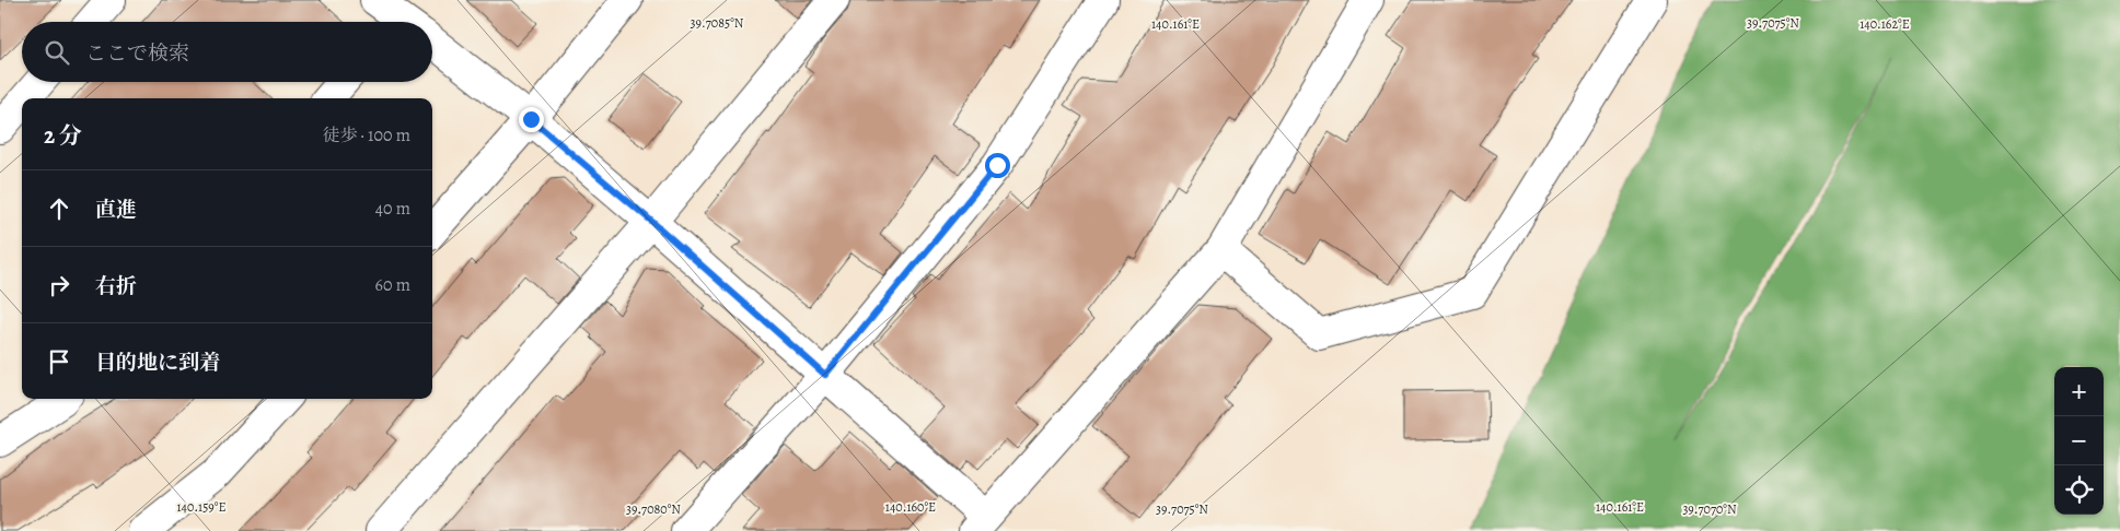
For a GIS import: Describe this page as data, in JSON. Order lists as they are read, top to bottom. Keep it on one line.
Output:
{"page":{"search":"ここで検索","heading":["2 分","徒歩 · 100 m"],"list":[["直進","40 m"],["右折","60 m"],"目的地に到着"],"map_buttons":["+","−"]},"coordinates":["39.7085°N","39.7075°N","140.161°E","140.162°E","140.159°E","140.160°E","39.7080°N","39.7070°N"]}
